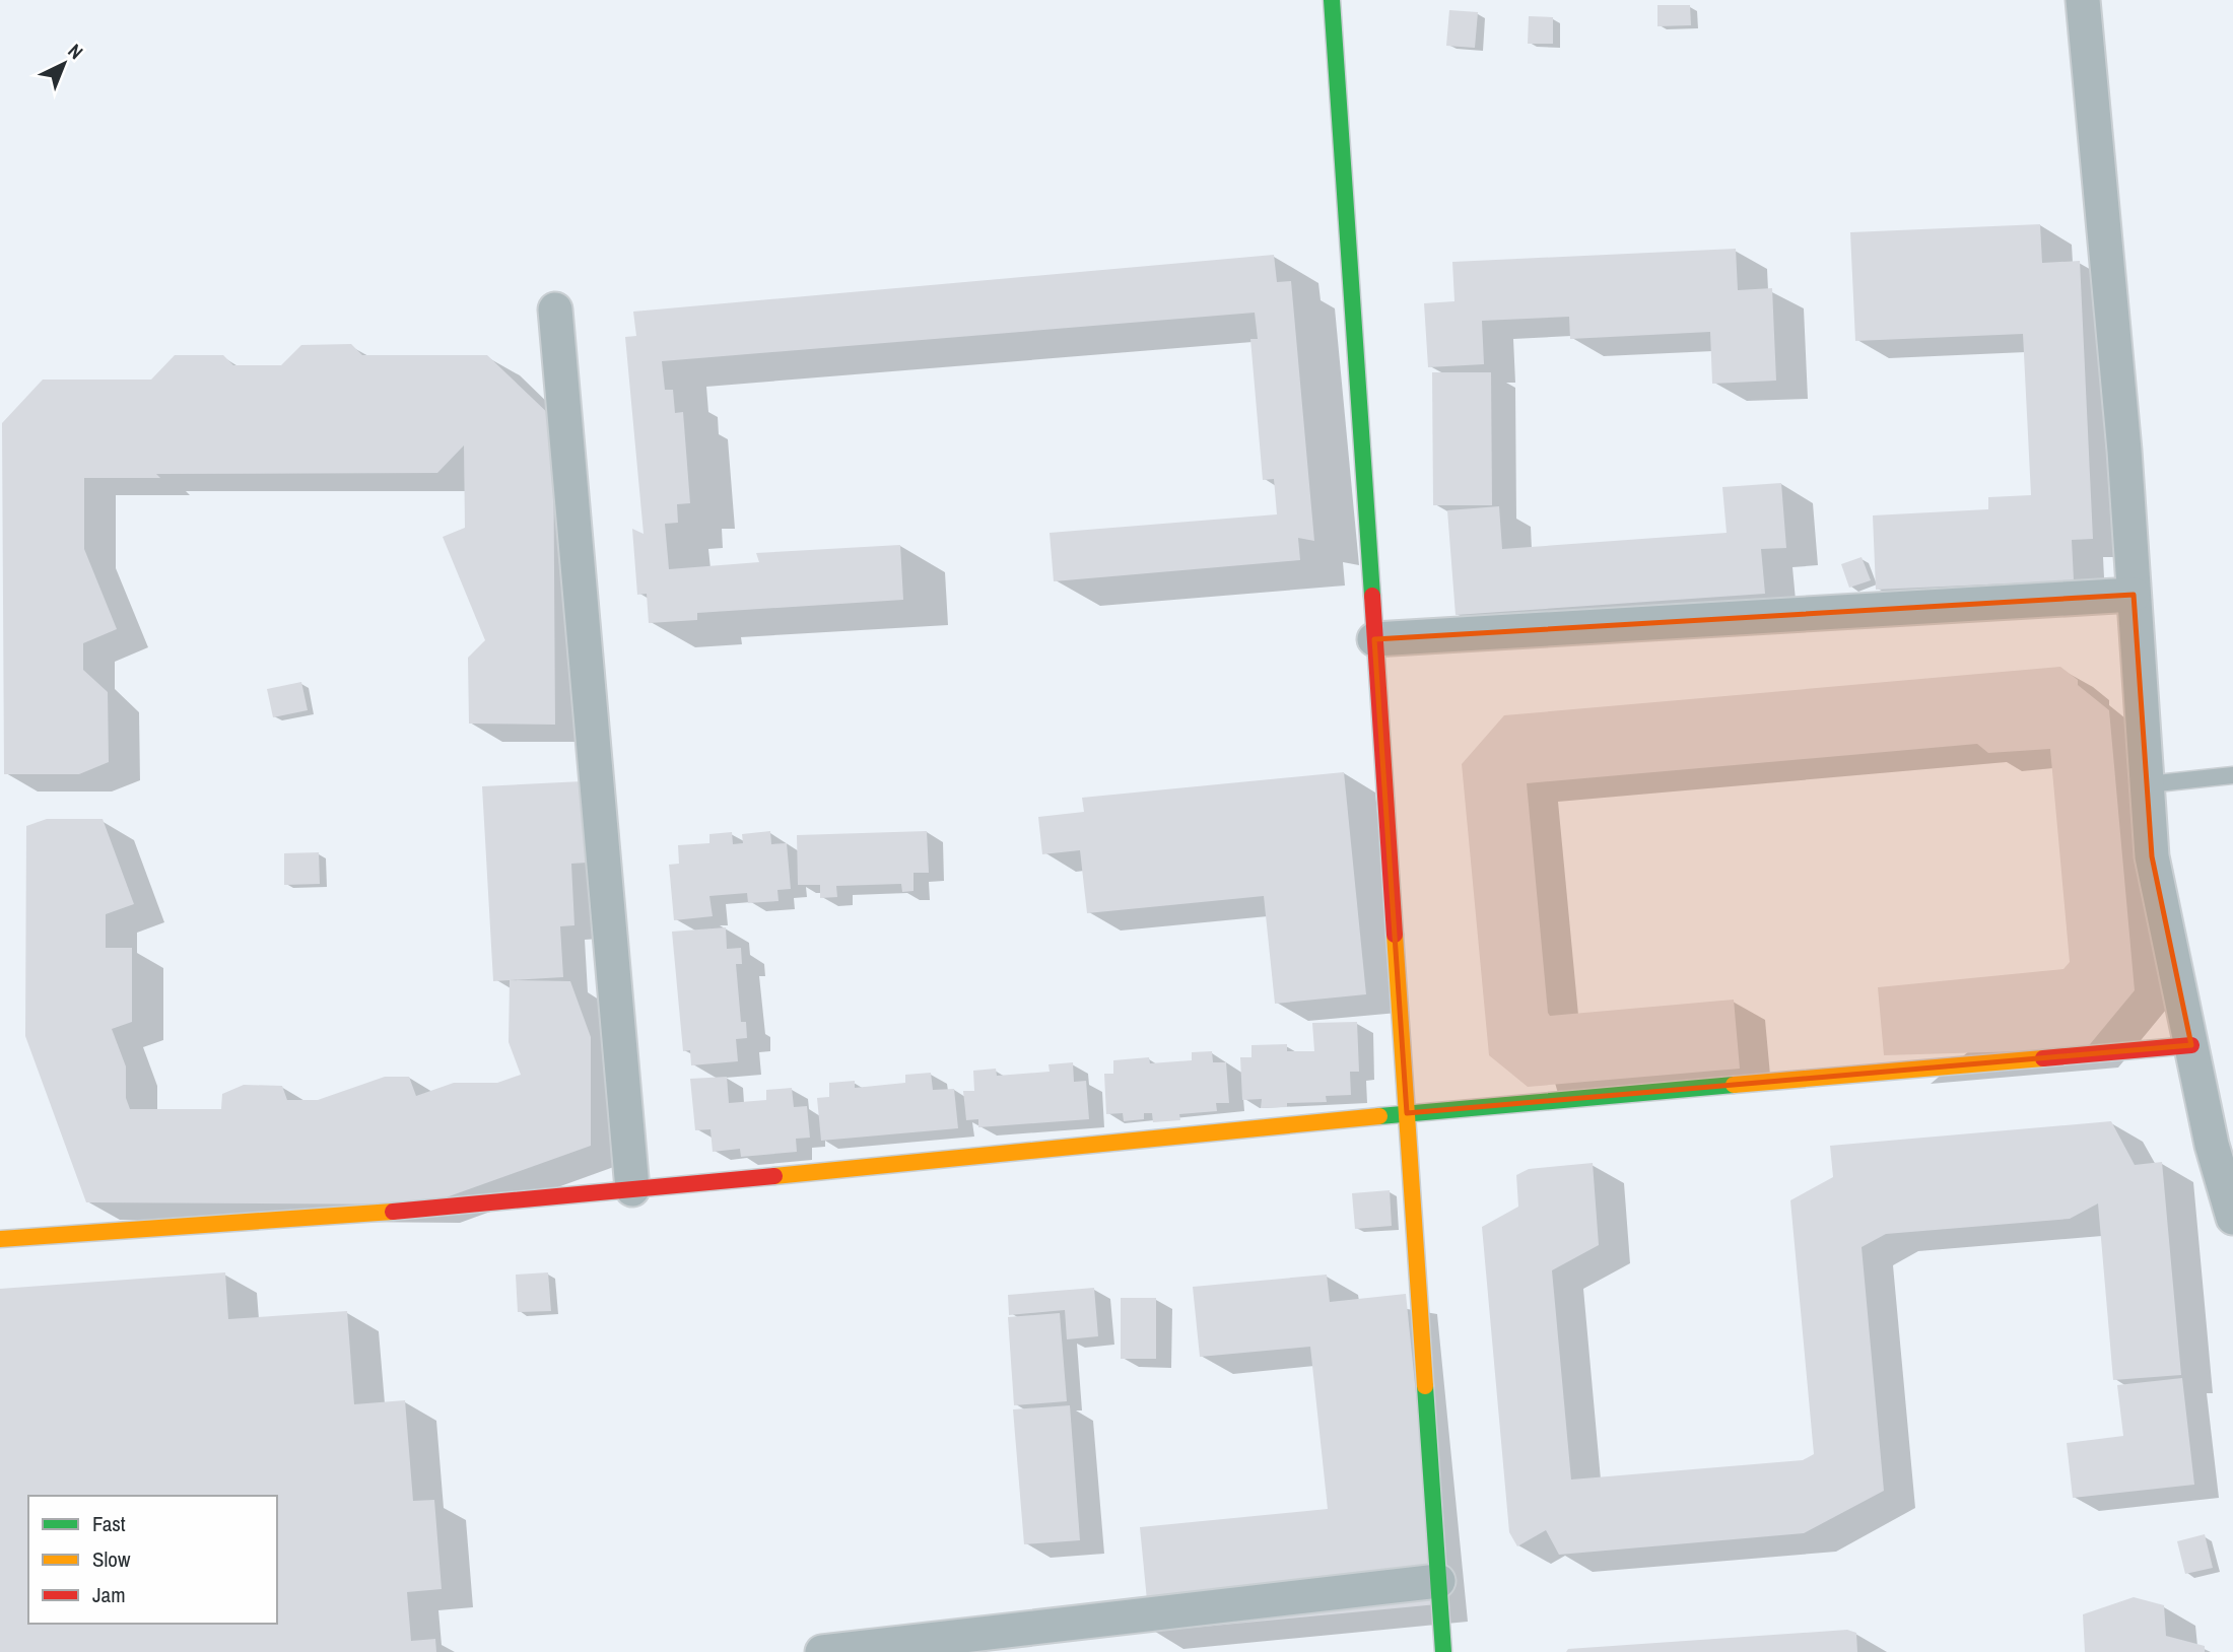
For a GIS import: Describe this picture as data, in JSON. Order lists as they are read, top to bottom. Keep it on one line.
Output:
{"legend":["Fast","Slow","Jam"],"north":"top right"}
